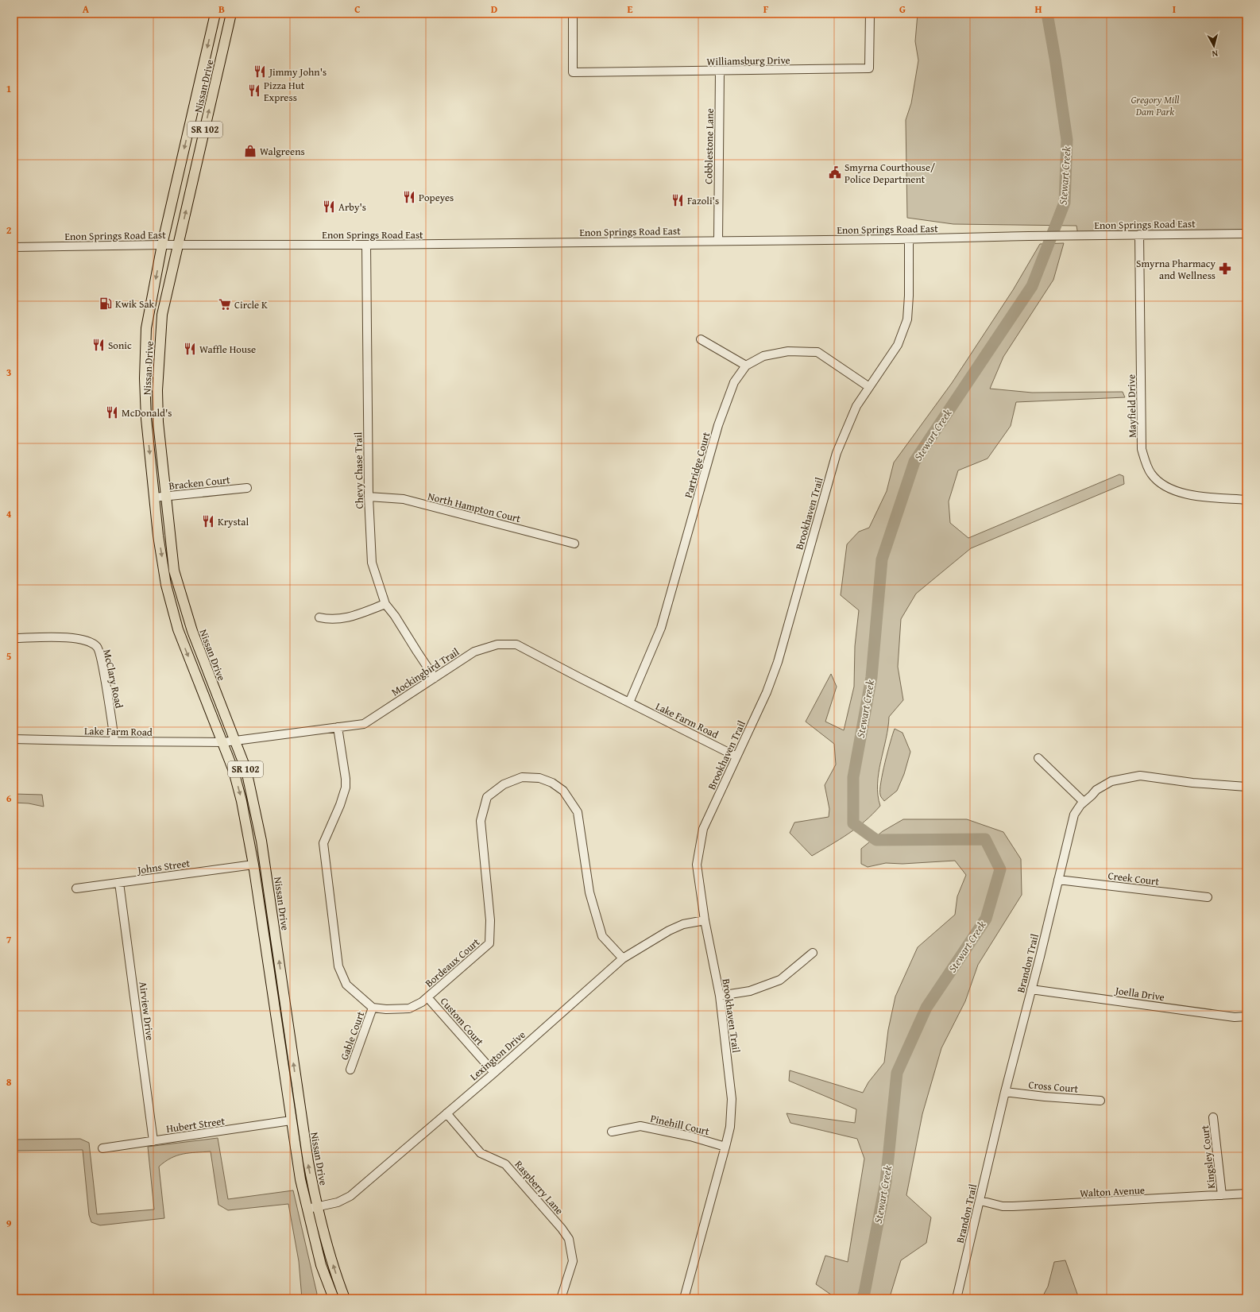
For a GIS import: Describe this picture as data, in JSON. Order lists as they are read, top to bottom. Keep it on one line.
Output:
{"streets":{"main road":["Nissan Drive","SR 102"],"street":["Williamsburg Drive","Cobblestone Lane","Enon Springs Road East","Mayfield Drive","Partridge Court","Chevy Chase Trail","Bracken Court","North Hampton Court","Brookhaven Trail","Mockingbird Trail","McClary Road","Lake Farm Road","Johns Street","Creek Court","Bordeaux Court","Brandon Trail","Joella Drive","Airview Drive","Custom Court","Gable Court","Lexington Drive","Cross Court","Hubert Street","Pinehill Court","Kingsley Court","Raspberry Lane","Walton Avenue"]},"crossings":[["Williamsburg Drive","Cobblestone Lane"],["Nissan Drive","Enon Springs Road East"],["Nissan Drive","Bracken Court"],["Nissan Drive","Mockingbird Trail"],["Nissan Drive","Lake Farm Road"],["Nissan Drive","Johns Street"],["Nissan Drive","Lexington Drive"],["Nissan Drive","Hubert Street"],["Cobblestone Lane","Enon Springs Road East"],["Enon Springs Road East","Mayfield Drive"],["Enon Springs Road East","Chevy Chase Trail"],["Enon Springs Road East","Brookhaven Trail"],["Partridge Court","Brookhaven Trail"],["Partridge Court","Mockingbird Trail"],["Partridge Court","Lake Farm Road"],["Chevy Chase Trail","North Hampton Court"],["Chevy Chase Trail","Mockingbird Trail"],["Brookhaven Trail","Lake Farm Road"],["Brookhaven Trail","Lexington Drive"],["Brookhaven Trail","Pinehill Court"],["Mockingbird Trail","Lake Farm Road"],["McClary Road","Lake Farm Road"],["Johns Street","Airview Drive"],["Creek Court","Brandon Trail"],["Bordeaux Court","Custom Court"],["Bordeaux Court","Gable Court"],["Bordeaux Court","Lexington Drive"],["Brandon Trail","Joella Drive"],["Brandon Trail","Cross Court"],["Brandon Trail","Walton Avenue"],["Airview Drive","Hubert Street"],["Custom Court","Lexington Drive"],["Lexington Drive","Raspberry Lane"],["Kingsley Court","Walton Avenue"]],"water":["Stewart Creek"],"parks":["Gregory Mill Dam Park"],"places":{"restaurant":["Jimmy John's","Pizza Hut Express","Popeyes","Fazoli's","Arby's","Sonic","Waffle House","McDonald's","Krystal"],"shop":["Walgreens"],"public building":["Smyrna Courthouse/ Police Department"],"pharmacy":["Smyrna Pharmacy and Wellness"],"fuel station":["Kwik Sak"],"supermarket":["Circle K"]},"north":"bottom","grid":{"columns":["A","B","C","D","E","F","G","H","I"],"rows":["1","2","3","4","5","6","7","8","9"]}}
